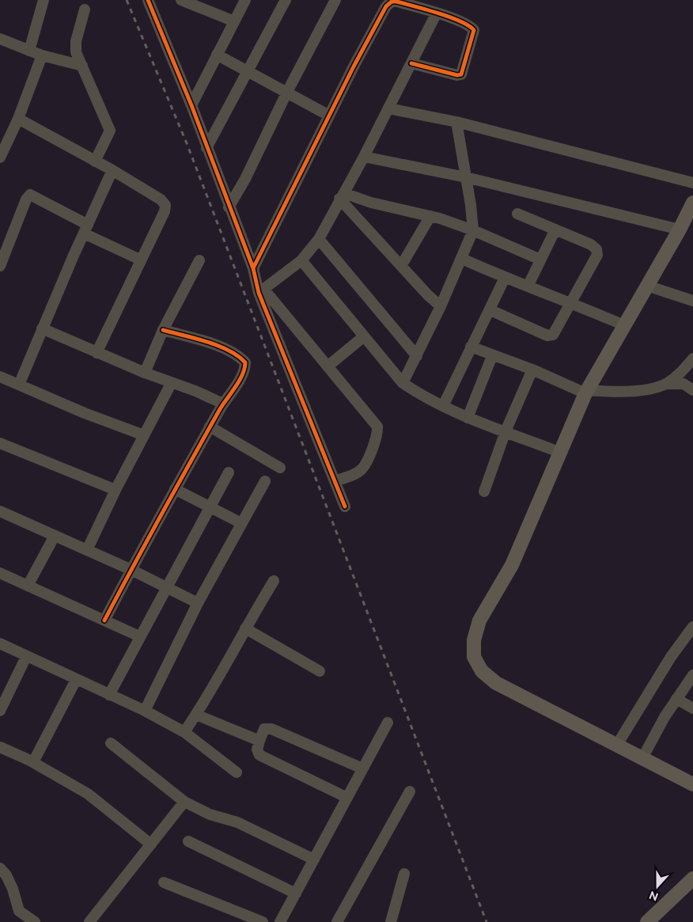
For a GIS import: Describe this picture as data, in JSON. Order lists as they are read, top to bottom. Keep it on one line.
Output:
{"north":"bottom"}
